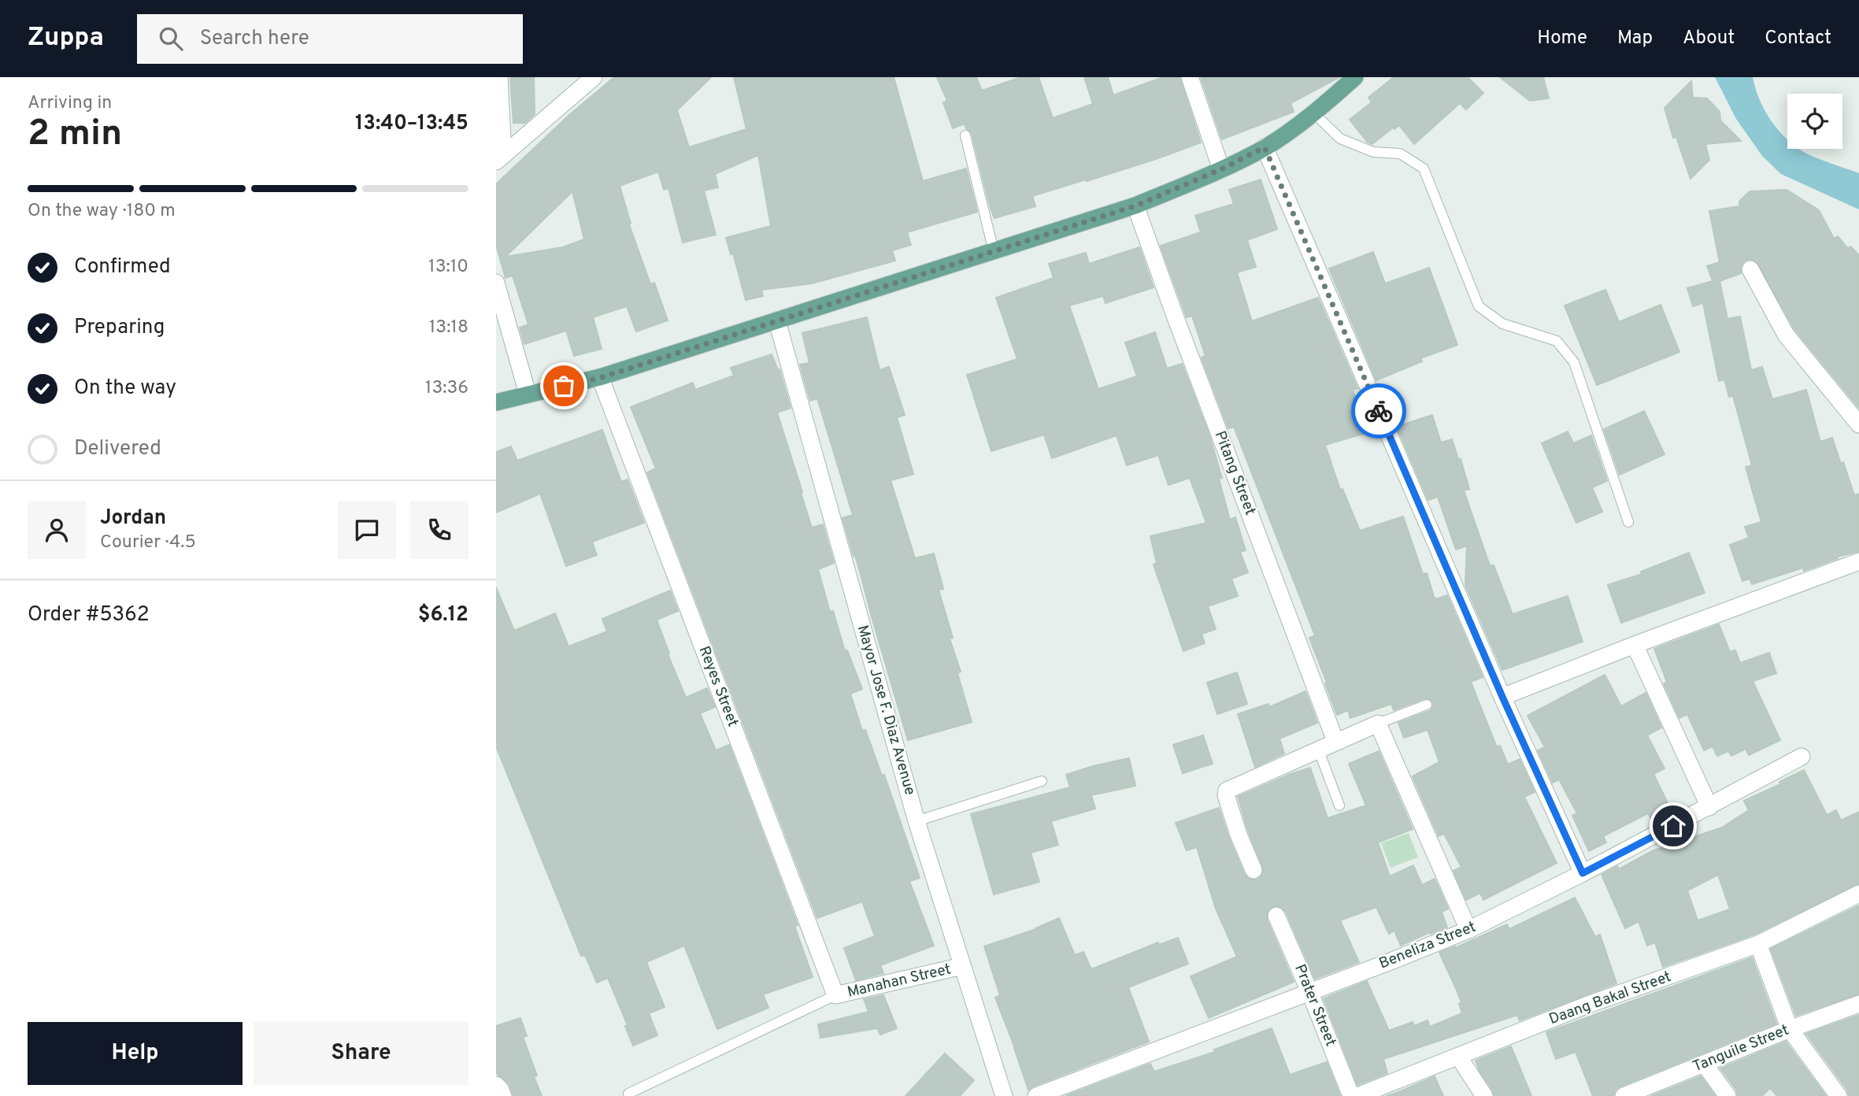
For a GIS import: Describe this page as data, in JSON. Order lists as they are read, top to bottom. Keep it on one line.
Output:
{"streets":{"street":["Pitang Street","Reyes Street","Mayor Jose F. Diaz Avenue","Beneliza Street","Manahan Street","Daang Bakal Street","Prater Street","Tanguile Street"]},"crossings":[["Reyes Street","Manahan Street"],["Mayor Jose F. Diaz Avenue","Manahan Street"],["Beneliza Street","Prater Street"]],"page":{"header":"Zuppa","search":"Search here","nav":["Home","Map","About","Contact"],"heading":["2 min","Arriving in","13:40–13:45"],"panel":["Jordan","Courier · 4.5","Order #5362","$6.12"],"bar":"On the way · 180 m","list":[["Confirmed","13:10"],["Preparing","13:18"],["On the way","13:36"],"Delivered"],"buttons":["Help","Share"]}}
